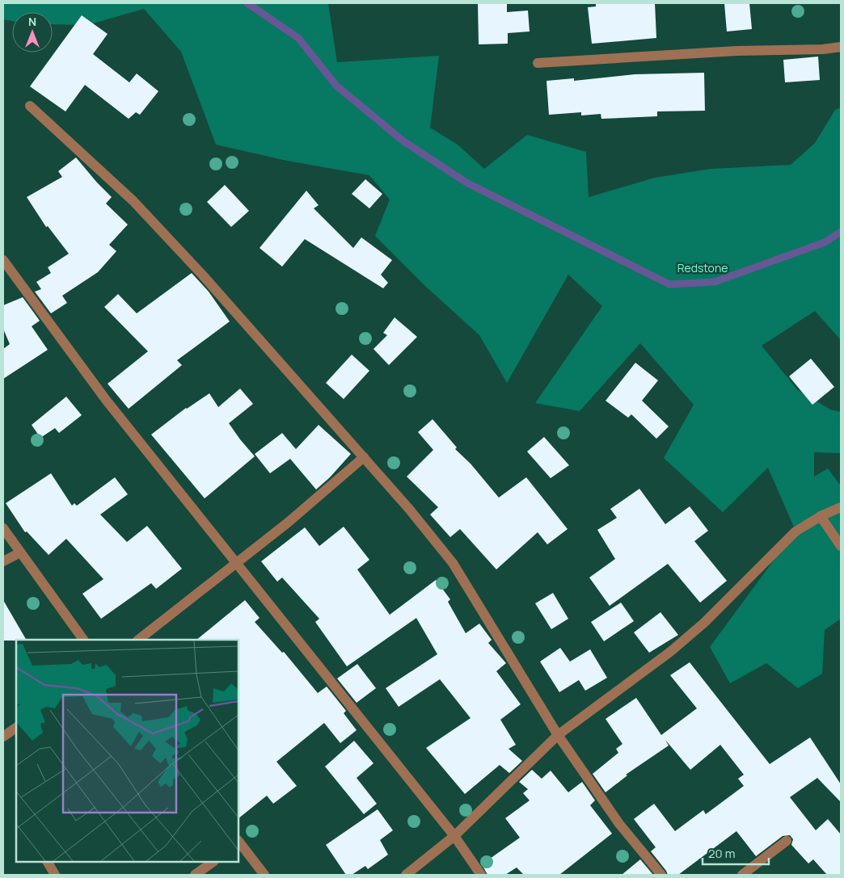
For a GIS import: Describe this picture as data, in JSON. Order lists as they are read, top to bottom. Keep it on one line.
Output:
{"parks":["Redstone"],"scale_bar":"20 m","north":"top"}
